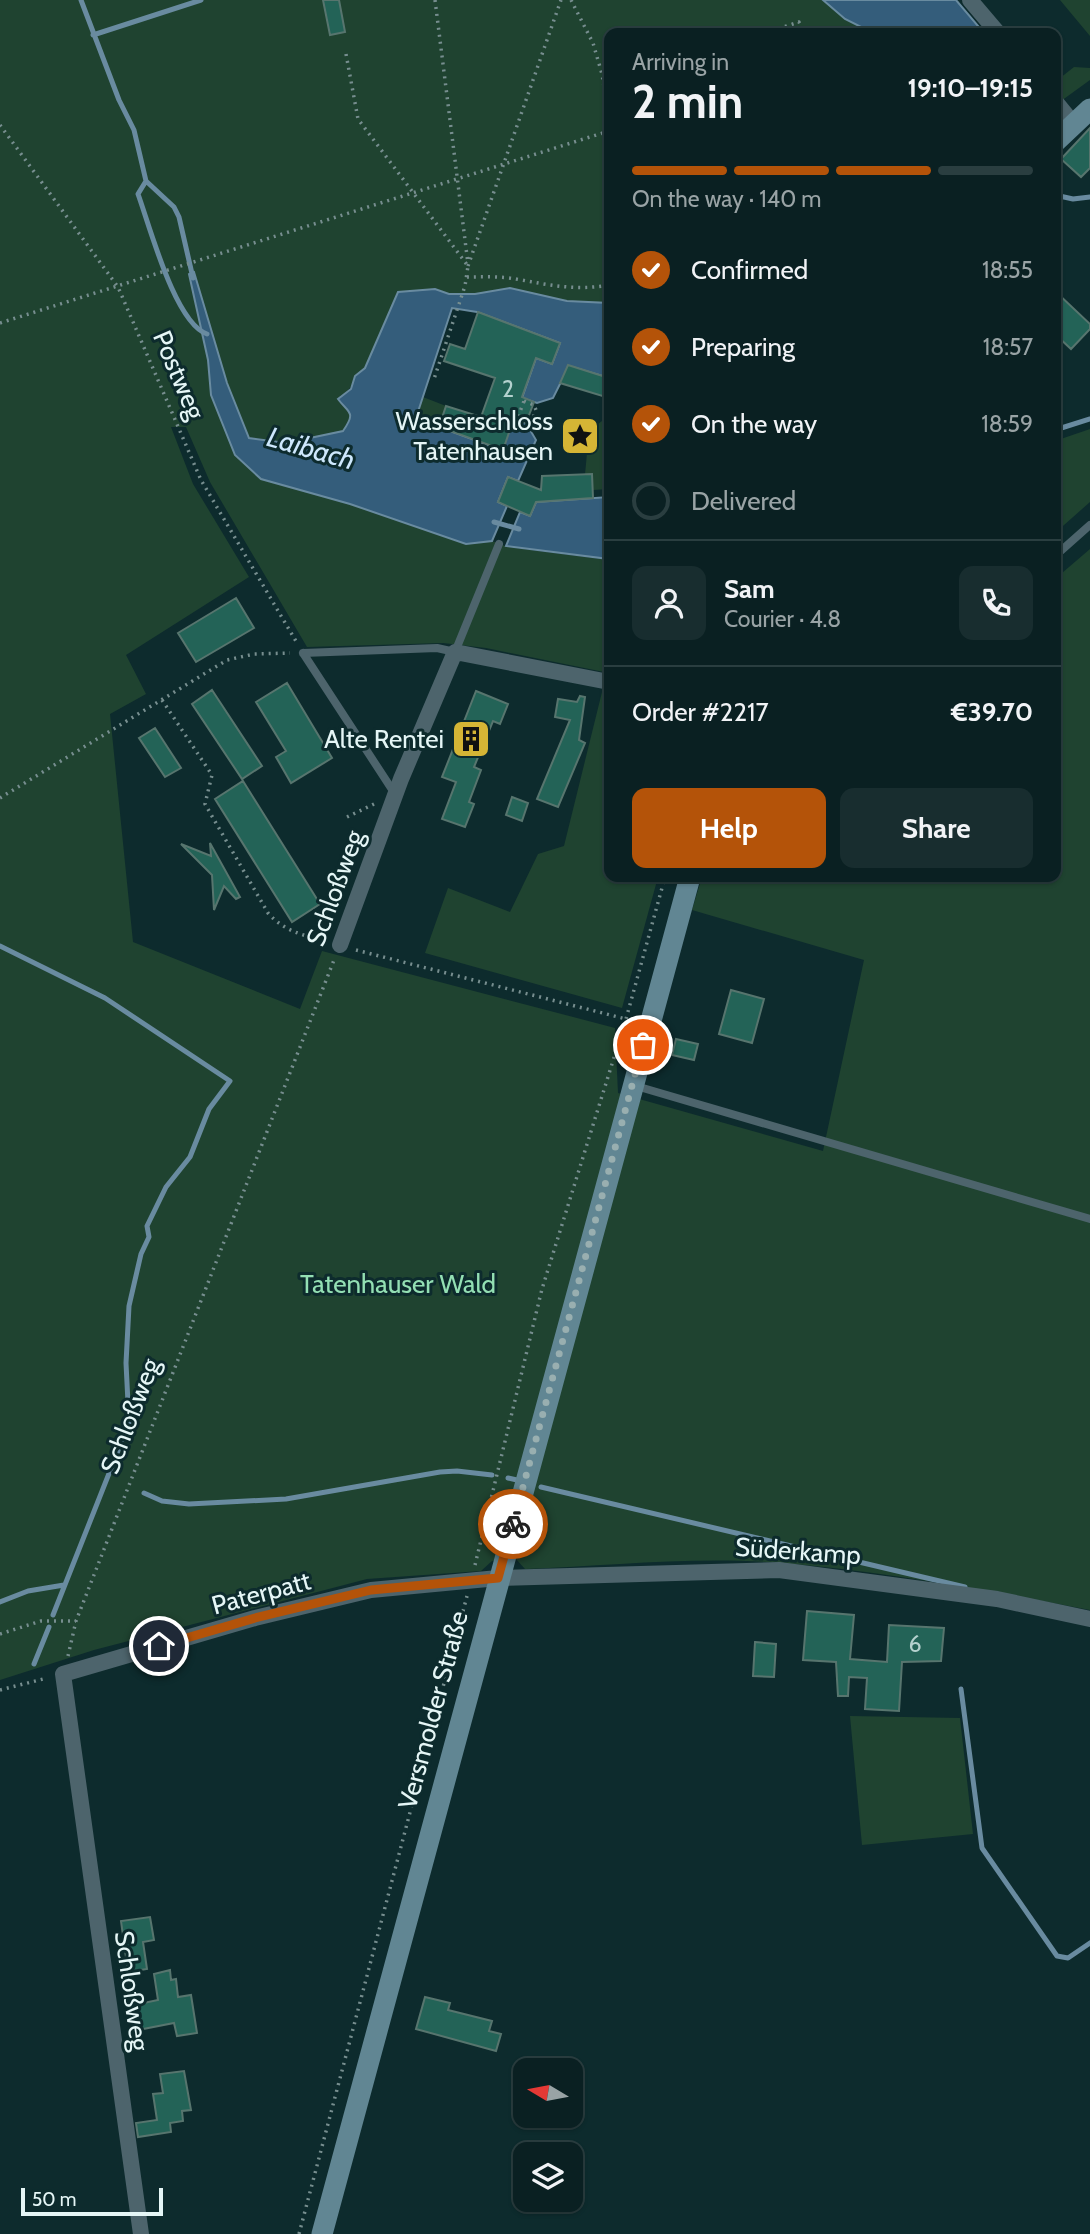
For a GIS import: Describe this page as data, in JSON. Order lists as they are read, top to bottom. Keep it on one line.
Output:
{"streets":{"main road":["Versmolder Straße"],"street":["Schloßweg","Süderkamp","Paterpatt"],"path":["Postweg"]},"crossings":[["Schloßweg","Paterpatt"],["Süderkamp","Paterpatt"],["Süderkamp","Versmolder Straße"],["Paterpatt","Versmolder Straße"]],"water":["Laibach"],"parks":["Tatenhauser Wald"],"places":{"place":["Wasserschloss Tatenhausen"],"building":["Alte Rentei"]},"house_numbers":["2","6"],"scale_bar":"50 m","north":"left","page":{"heading":["2 min","Arriving in","19:10–19:15"],"panel":["Sam","Courier · 4.8","Order #2217","€39.70"],"bar":"On the way · 140 m","list":[["Confirmed","18:55"],["Preparing","18:57"],["On the way","18:59"],"Delivered"],"buttons":["Help","Share"],"scale":"50 m"}}
